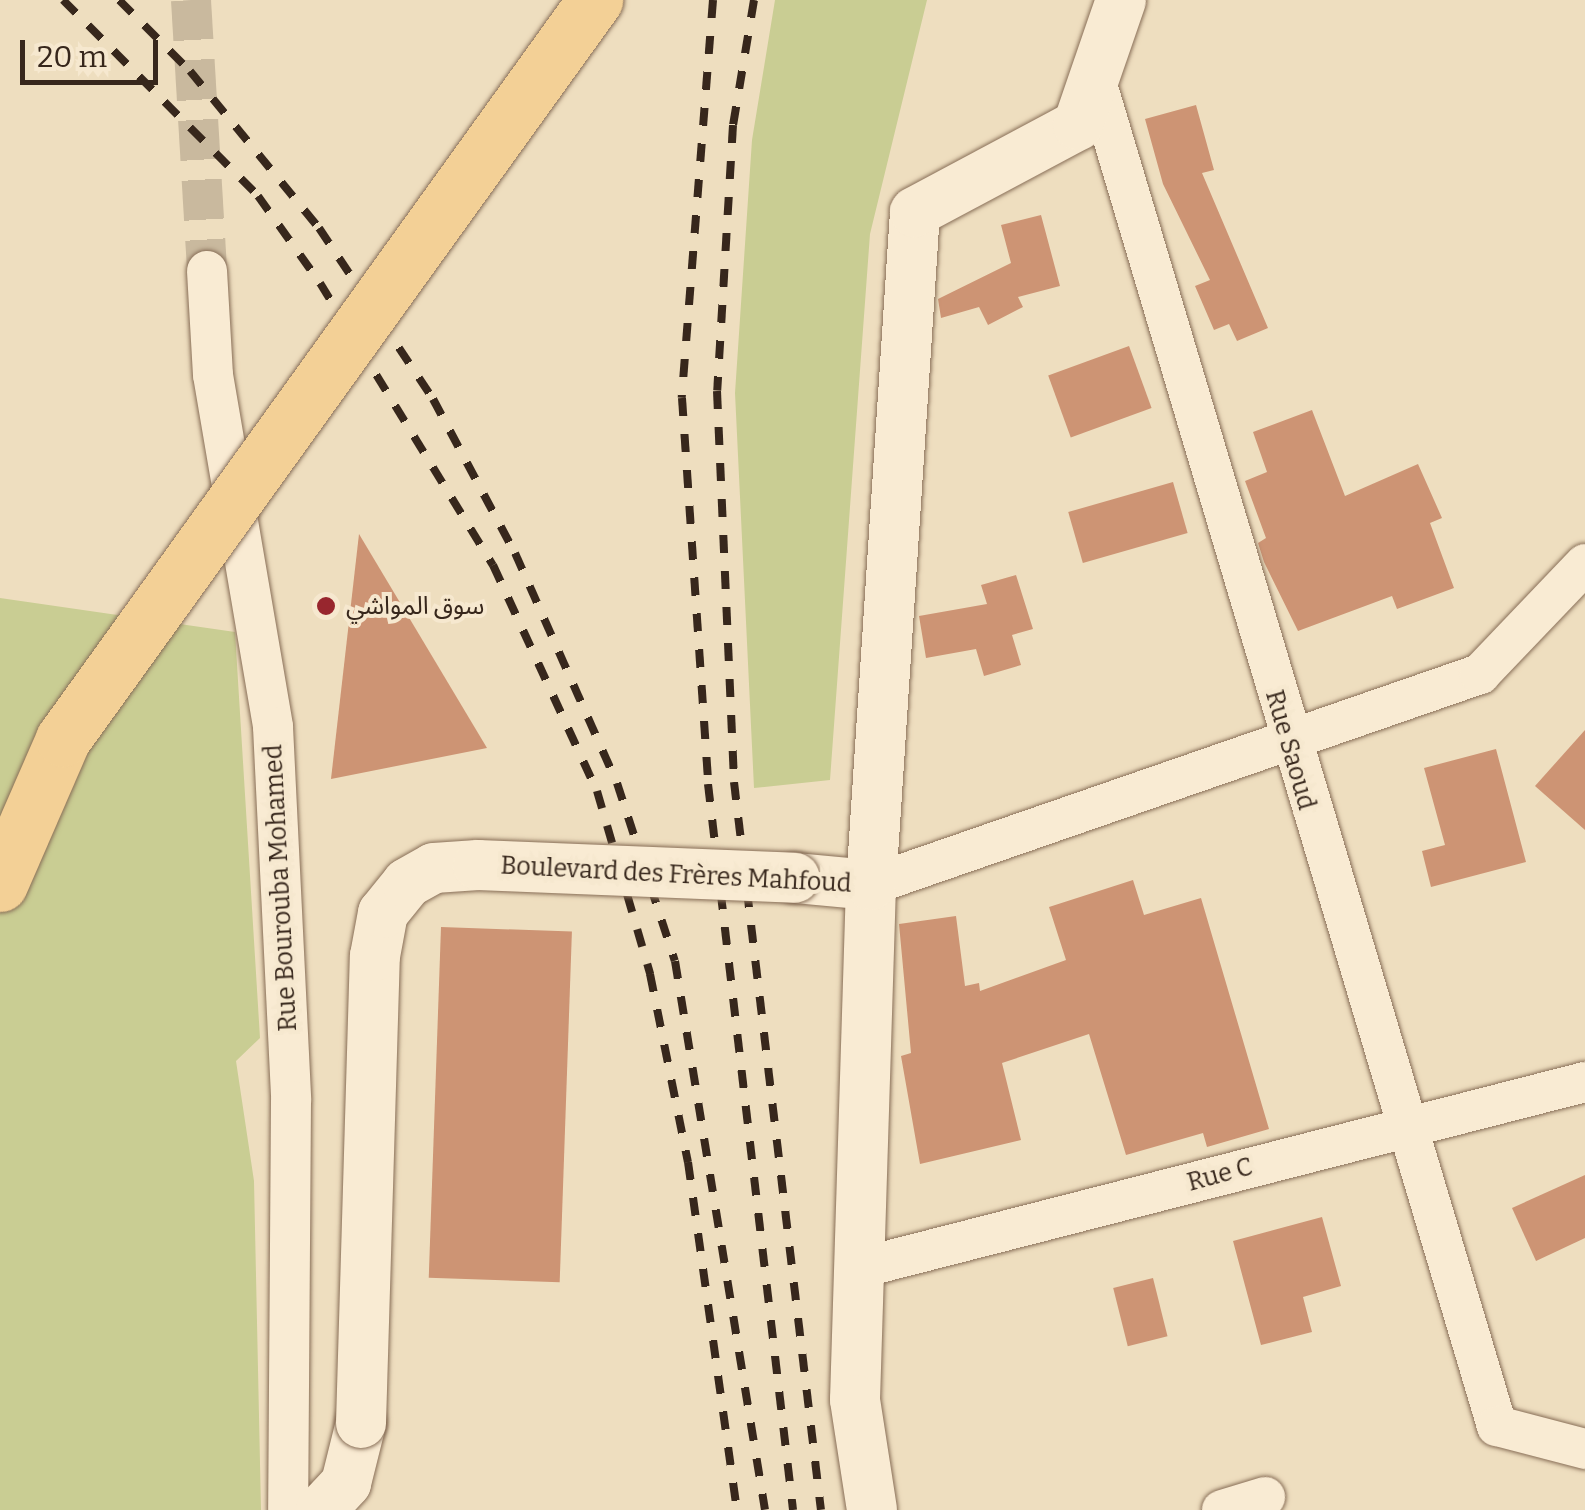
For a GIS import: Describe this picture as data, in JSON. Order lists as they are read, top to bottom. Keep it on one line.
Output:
{"streets":{"street":["Rue Saoud","Boulevard des Frères Mahfoud","Rue Bourouba Mohamed","Rue C"]},"crossings":[["Rue Saoud","Rue C"],["Boulevard des Frères Mahfoud","Rue C"]],"places":["سوق المواشي"],"scale_bar":"20 m"}
